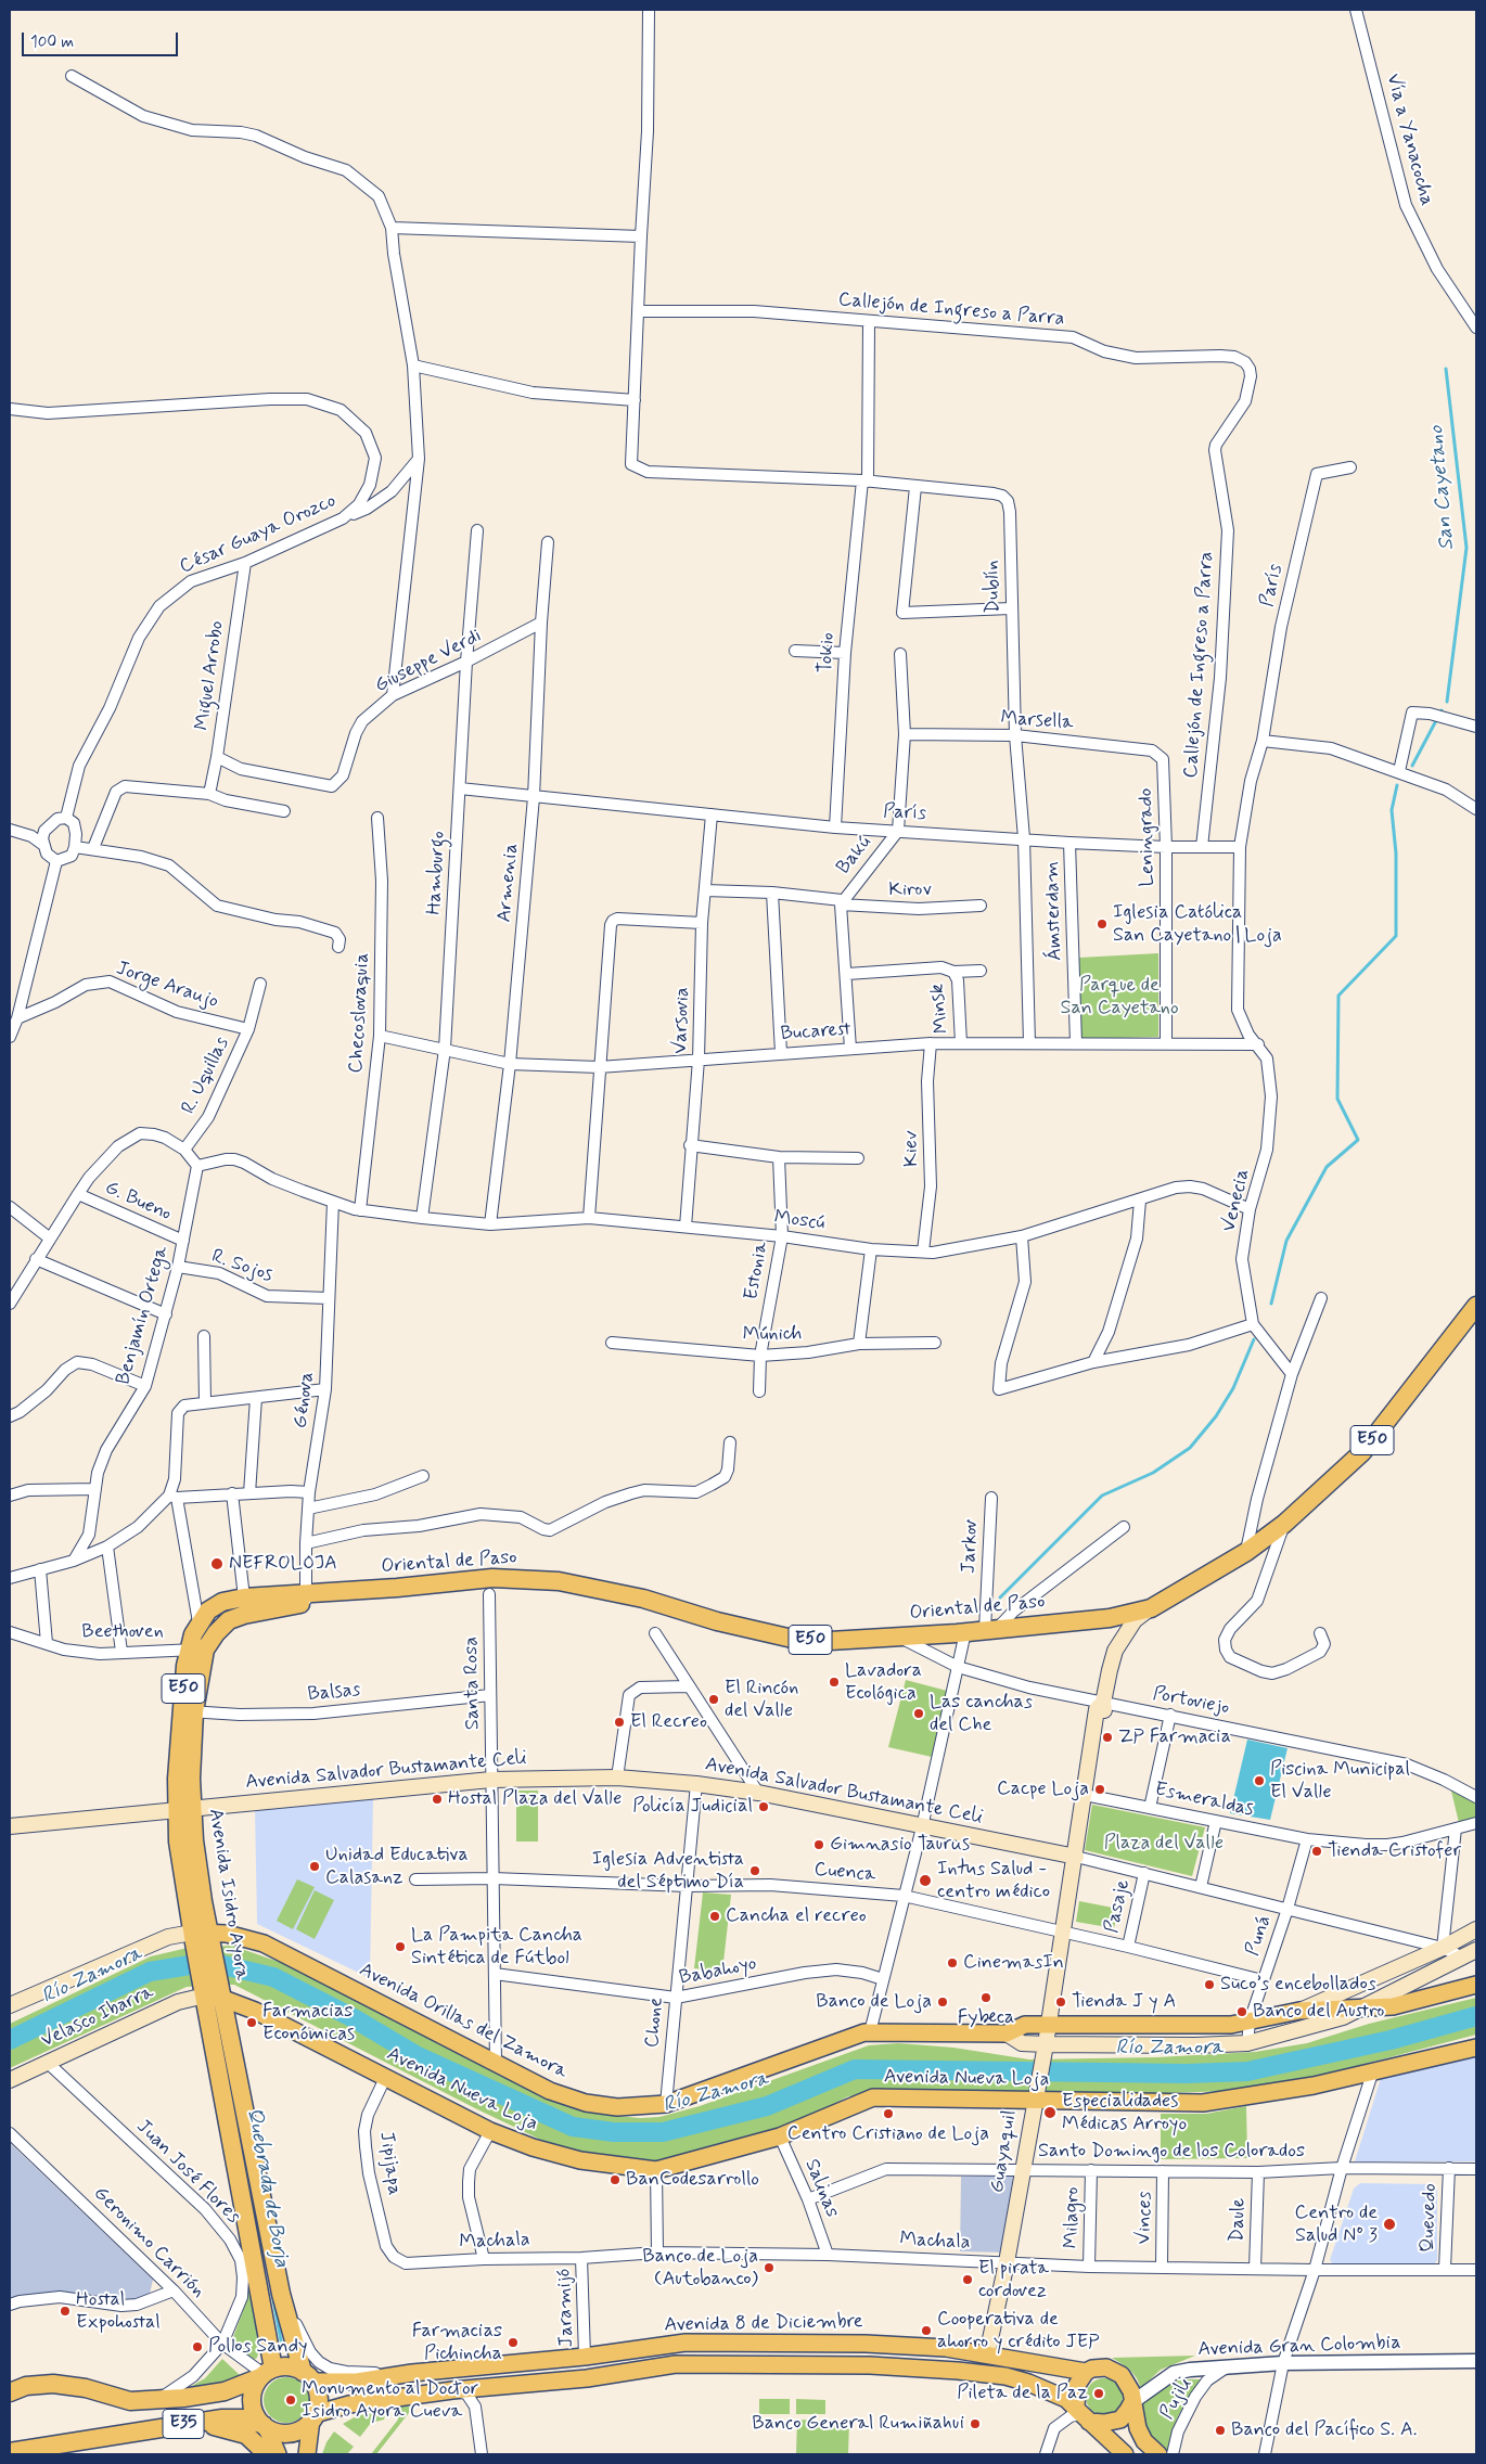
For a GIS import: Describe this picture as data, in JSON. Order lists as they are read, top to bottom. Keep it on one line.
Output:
{"streets":{"highway":["E50","Oriental de Paso","Avenida Isidro Ayora","E35"],"main road":["Avenida Salvador Bustamante Celi","Velasco Ibarra","Avenida Orillas del Zamora","Avenida Nueva Loja","Guayaquil","Avenida 8 de Diciembre"],"street":["Vía a Yanacocha","Callejón de Ingreso a Parra","César Guaya Orozco","París","Dublín","Tokio","Giuseppe Verdi","Miguel Arrobo","Marsella","Leningrado","Bakú","Hamburgo","Armenia","Kirov","Ámsterdam","Jorge Araujo","Minsk","Checoslovaquia","Varsovia","Bucarest","R. Uquillas","Kiev","Venecia","G. Bueno","Moscú","R. Sojos","Estonia","Benjamín Ortega","Múnich","Génova","Jarkov","Beethoven","Santa Rosa","Balsas","Portoviejo","Esmeraldas","Cuenca","Pasaje","Puná","Babahoyo","Chone","Santo Domingo de los Colorados","Jipijapa","Juan José Flores","Salinas","Milagro","Vinces","Quevedo","Daule","Machala","Geronimo Carrión","Jaramijó","Avenida Gran Colombia","Pujili"]},"crossings":[["Callejón de Ingreso a Parra","París"],["Callejón de Ingreso a Parra","Tokio"],["César Guaya Orozco","Miguel Arrobo"],["París","Dublín"],["París","Tokio"],["París","Leningrado"],["París","Bakú"],["París","Hamburgo"],["París","Armenia"],["París","Ámsterdam"],["París","Varsovia"],["París","Venecia"],["Dublín","Tokio"],["Dublín","Marsella"],["Dublín","Bucarest"],["Giuseppe Verdi","Miguel Arrobo"],["Giuseppe Verdi","Hamburgo"],["Giuseppe Verdi","Armenia"],["Marsella","Leningrado"],["Marsella","Bakú"],["Leningrado","Bucarest"],["Bakú","Kirov"],["Bakú","Bucarest"],["Hamburgo","Bucarest"],["Hamburgo","Moscú"],["Armenia","Bucarest"],["Armenia","Moscú"],["Kirov","Varsovia"],["Ámsterdam","Bucarest"],["Jorge Araujo","R. Uquillas"],["Minsk","Bucarest"],["Checoslovaquia","Bucarest"],["Checoslovaquia","Moscú"],["Varsovia","Bucarest"],["Varsovia","Moscú"],["Bucarest","Kiev"],["Bucarest","Venecia"],["Kiev","Moscú"],["Venecia","Moscú"],["G. Bueno","Benjamín Ortega"],["Moscú","Estonia"],["Moscú","Benjamín Ortega"],["Moscú","Génova"],["R. Sojos","Benjamín Ortega"],["R. Sojos","Génova"],["Estonia","Múnich"],["Génova","Avenida Isidro Ayora"],["Jarkov","Oriental de Paso"],["Oriental de Paso","Portoviejo"],["Oriental de Paso","Avenida Isidro Ayora"],["Oriental de Paso","Guayaquil"],["Beethoven","Avenida Isidro Ayora"],["Santa Rosa","Balsas"],["Santa Rosa","Avenida Salvador Bustamante Celi"],["Santa Rosa","Cuenca"],["Santa Rosa","Babahoyo"],["Santa Rosa","Avenida Orillas del Zamora"],["Balsas","Avenida Isidro Ayora"],["Portoviejo","Guayaquil"],["Avenida Salvador Bustamante Celi","Avenida Isidro Ayora"],["Avenida Salvador Bustamante Celi","Pasaje"],["Avenida Salvador Bustamante Celi","Puná"],["Avenida Salvador Bustamante Celi","Chone"],["Avenida Salvador Bustamante Celi","Guayaquil"],["Esmeraldas","Puná"],["Esmeraldas","Guayaquil"],["Cuenca","Pasaje"],["Cuenca","Puná"],["Cuenca","Chone"],["Cuenca","Guayaquil"],["Avenida Isidro Ayora","Velasco Ibarra"],["Avenida Isidro Ayora","Avenida Orillas del Zamora"],["Avenida Isidro Ayora","Avenida Nueva Loja"],["Avenida Isidro Ayora","Geronimo Carrión"],["Avenida Isidro Ayora","Avenida 8 de Diciembre"],["Avenida Isidro Ayora","E35"],["Puná","Avenida Orillas del Zamora"],["Babahoyo","Chone"],["Velasco Ibarra","Avenida Nueva Loja"],["Velasco Ibarra","Juan José Flores"],["Avenida Orillas del Zamora","Chone"],["Avenida Orillas del Zamora","Guayaquil"],["Avenida Nueva Loja","Guayaquil"],["Avenida Nueva Loja","Jipijapa"],["Avenida Nueva Loja","Salinas"],["Guayaquil","Santo Domingo de los Colorados"],["Guayaquil","Machala"],["Guayaquil","Avenida 8 de Diciembre"],["Santo Domingo de los Colorados","Salinas"],["Santo Domingo de los Colorados","Milagro"],["Santo Domingo de los Colorados","Vinces"],["Santo Domingo de los Colorados","Quevedo"],["Santo Domingo de los Colorados","Daule"],["Jipijapa","Machala"],["Juan José Flores","Geronimo Carrión"],["Juan José Flores","E35"],["Salinas","Machala"],["Milagro","Machala"],["Vinces","Machala"],["Quevedo","Machala"],["Daule","Machala"],["Machala","Jaramijó"],["Geronimo Carrión","Avenida 8 de Diciembre"],["Geronimo Carrión","E35"],["Jaramijó","Avenida 8 de Diciembre"],["Avenida 8 de Diciembre","Avenida Gran Colombia"],["Avenida 8 de Diciembre","E35"],["Avenida Gran Colombia","Pujili"]],"water":["San Cayetano","Río Zamora","Quebrada de Borja"],"parks":["Parque de San Cayetano","Plaza del Valle"],"places":["Iglesia Católica San Cayetano | Loja","NEFROLOJA","Lavadora Ecológica","El Rincón del Valle","Las canchas del Che","El Recreo","ZP Farmacia","Piscina Municipal El Valle","Cacpe Loja","Hostal Plaza del Valle","Policía Judicial","Gimnasio Taurus","Tienda Cristofer","Unidad Educativa Calasanz","Iglesia Adventista del Séptimo Día","Intus Salud - centro médico","Cancha el recreo","La Pampita Cancha Sintética de Fútbol","CinemasIn","Suco’s encebollados","Fybeca","Banco de Loja","Tienda J y A","Banco del Austro","Farmacias Económicas","Especialidades Médicas Arroyo","Centro Cristiano de Loja","BanCodesarrollo","Centro de Salud Nº 3","Banco de Loja (Autobanco)","El pirata cordovez","Hostal Expohostal","Cooperativa de ahorro y crédito JEP","Farmacias Pichincha","Pollos Sandy","Pileta de la Paz","Monumento al Doctor Isidro Ayora Cueva","Banco General Rumiñahui","Banco del Pacífico S. A."],"scale_bar":"100 m"}
